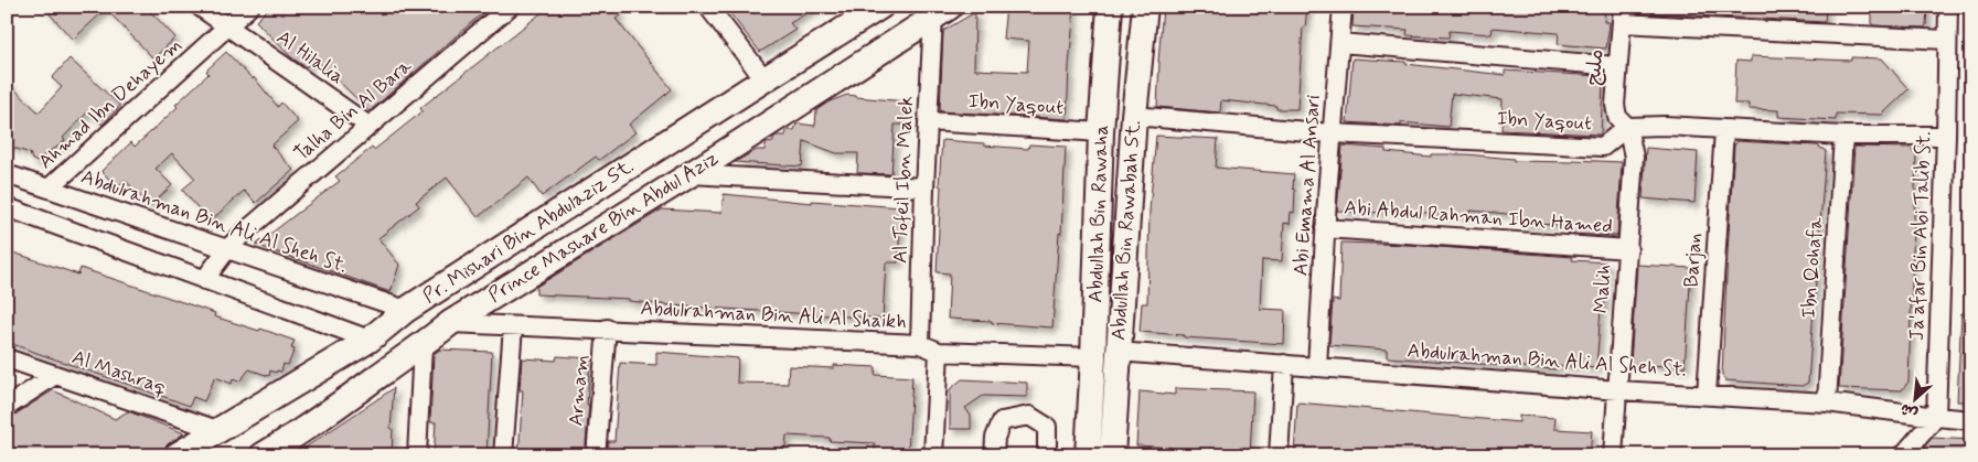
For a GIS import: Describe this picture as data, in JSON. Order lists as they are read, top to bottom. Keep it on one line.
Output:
{"streets":{"street":["Al Hilalia","مليح","Ahmad Ibn Dehayem","Ibn Yaqout","Talha Bin Al Bara","Al Tofeil Ibn Malek","Abi Emama Al Ansari","Abdullah Bin Rawaha","Abi Abdul Rahman Ibn Hamed","Abdulrahman Bin Ali Al Sheh St.","Prince Mashare Bin Abdul Aziz","Abdullah Bin Rawabah St.","Pr. Mishari Bin Abdulaziz St.","Ja'afar Bin Abi Talib St.","Barjan","Ibn Qohafa","Malih","Abdulrahman Bin Ali Al Shaikh","Al Mashraq","Armam"]},"crossings":[["Al Hilalia","Ahmad Ibn Dehayem"],["Al Hilalia","Talha Bin Al Bara"],["مليح","Ibn Yaqout"],["مليح","Malih"],["Ahmad Ibn Dehayem","Abdulrahman Bin Ali Al Sheh St."],["Ibn Yaqout","Al Tofeil Ibn Malek"],["Ibn Yaqout","Abi Emama Al Ansari"],["Ibn Yaqout","Abdullah Bin Rawaha"],["Ibn Yaqout","Abdullah Bin Rawabah St."],["Ibn Yaqout","Malih"],["Talha Bin Al Bara","Abdulrahman Bin Ali Al Sheh St."],["Al Tofeil Ibn Malek","Prince Mashare Bin Abdul Aziz"],["Al Tofeil Ibn Malek","Abdulrahman Bin Ali Al Shaikh"],["Abi Emama Al Ansari","Abi Abdul Rahman Ibn Hamed"],["Abi Emama Al Ansari","Abdulrahman Bin Ali Al Sheh St."],["Abdullah Bin Rawaha","Abdulrahman Bin Ali Al Shaikh"],["Abi Abdul Rahman Ibn Hamed","Malih"],["Abdulrahman Bin Ali Al Sheh St.","Abdullah Bin Rawabah St."],["Abdulrahman Bin Ali Al Sheh St.","Pr. Mishari Bin Abdulaziz St."],["Abdulrahman Bin Ali Al Sheh St.","Ja'afar Bin Abi Talib St."],["Abdulrahman Bin Ali Al Sheh St.","Barjan"],["Abdulrahman Bin Ali Al Sheh St.","Ibn Qohafa"],["Abdulrahman Bin Ali Al Sheh St.","Malih"],["Prince Mashare Bin Abdul Aziz","Abdulrahman Bin Ali Al Shaikh"],["Pr. Mishari Bin Abdulaziz St.","Al Mashraq"],["Abdulrahman Bin Ali Al Shaikh","Armam"]],"north":"bottom left"}
